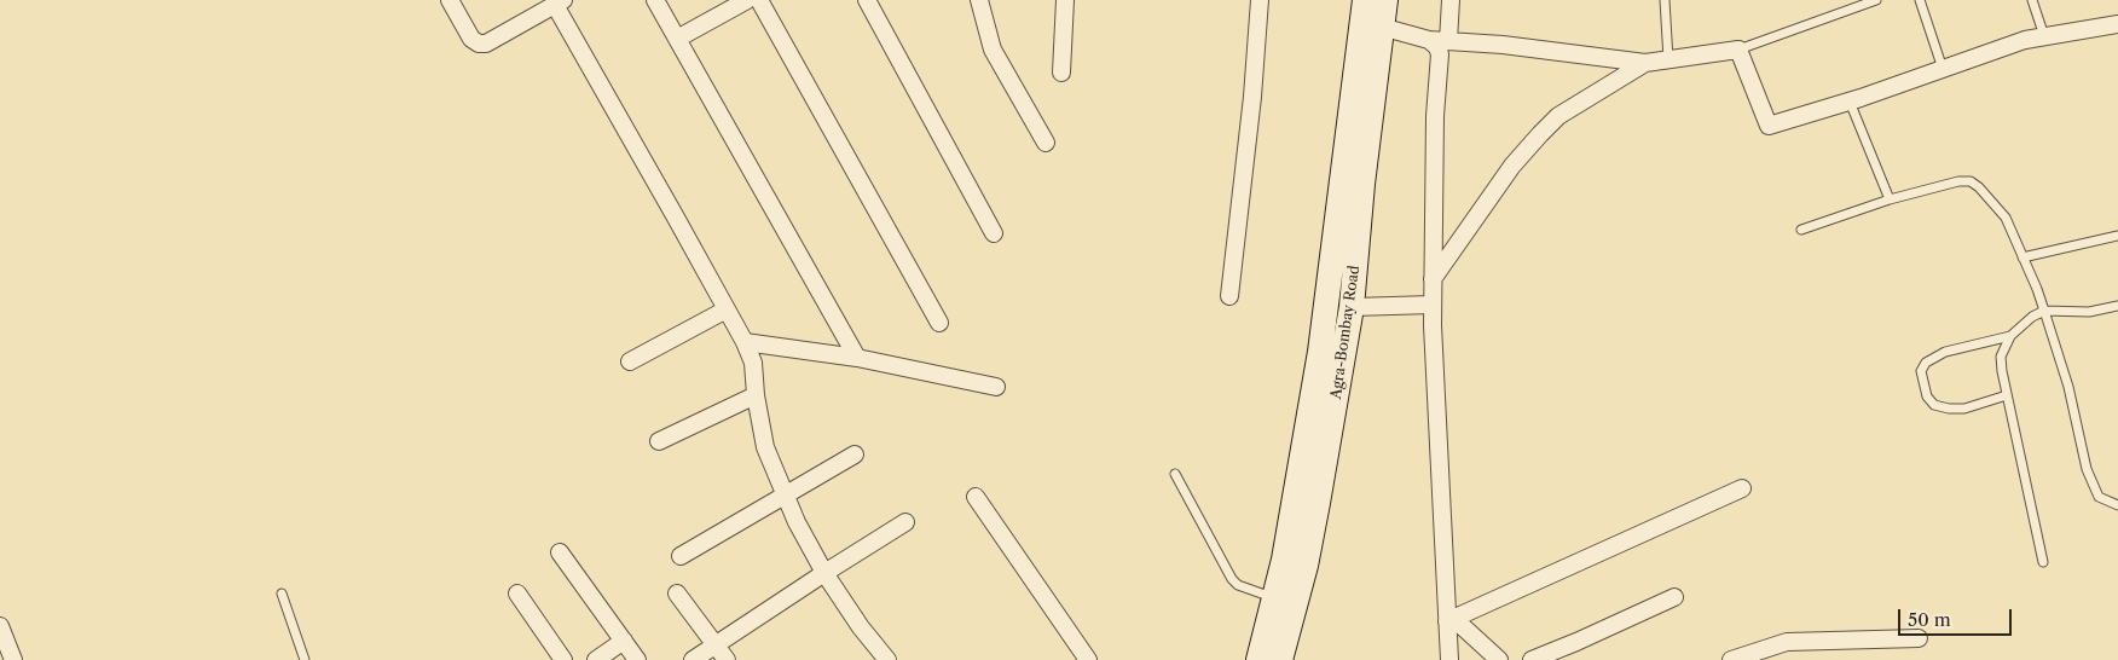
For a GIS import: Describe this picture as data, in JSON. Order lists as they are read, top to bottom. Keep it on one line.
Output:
{"streets":{"main road":["Agra-Bombay Road"]},"scale_bar":"50 m"}
